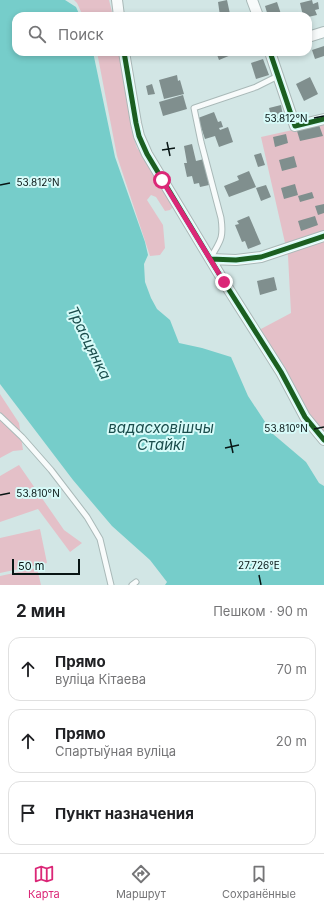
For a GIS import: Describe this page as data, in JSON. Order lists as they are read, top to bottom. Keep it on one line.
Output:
{"water":["Трасцянка","вадасховішчы Стайкі"],"scale_bar":"50 m","page":{"search":"Поиск","scale":"50 m","heading":["2 мин","Пешком · 90 m"],"list":[["Прямо","вуліца Кітаева","70 m"],["Прямо","Спартыўная вуліца","20 m"],"Пункт назначения"],"nav":["Карта","Маршрут","Сохранённые"]},"coordinates":["53.812°N","53.810°N","27.726°E"]}
